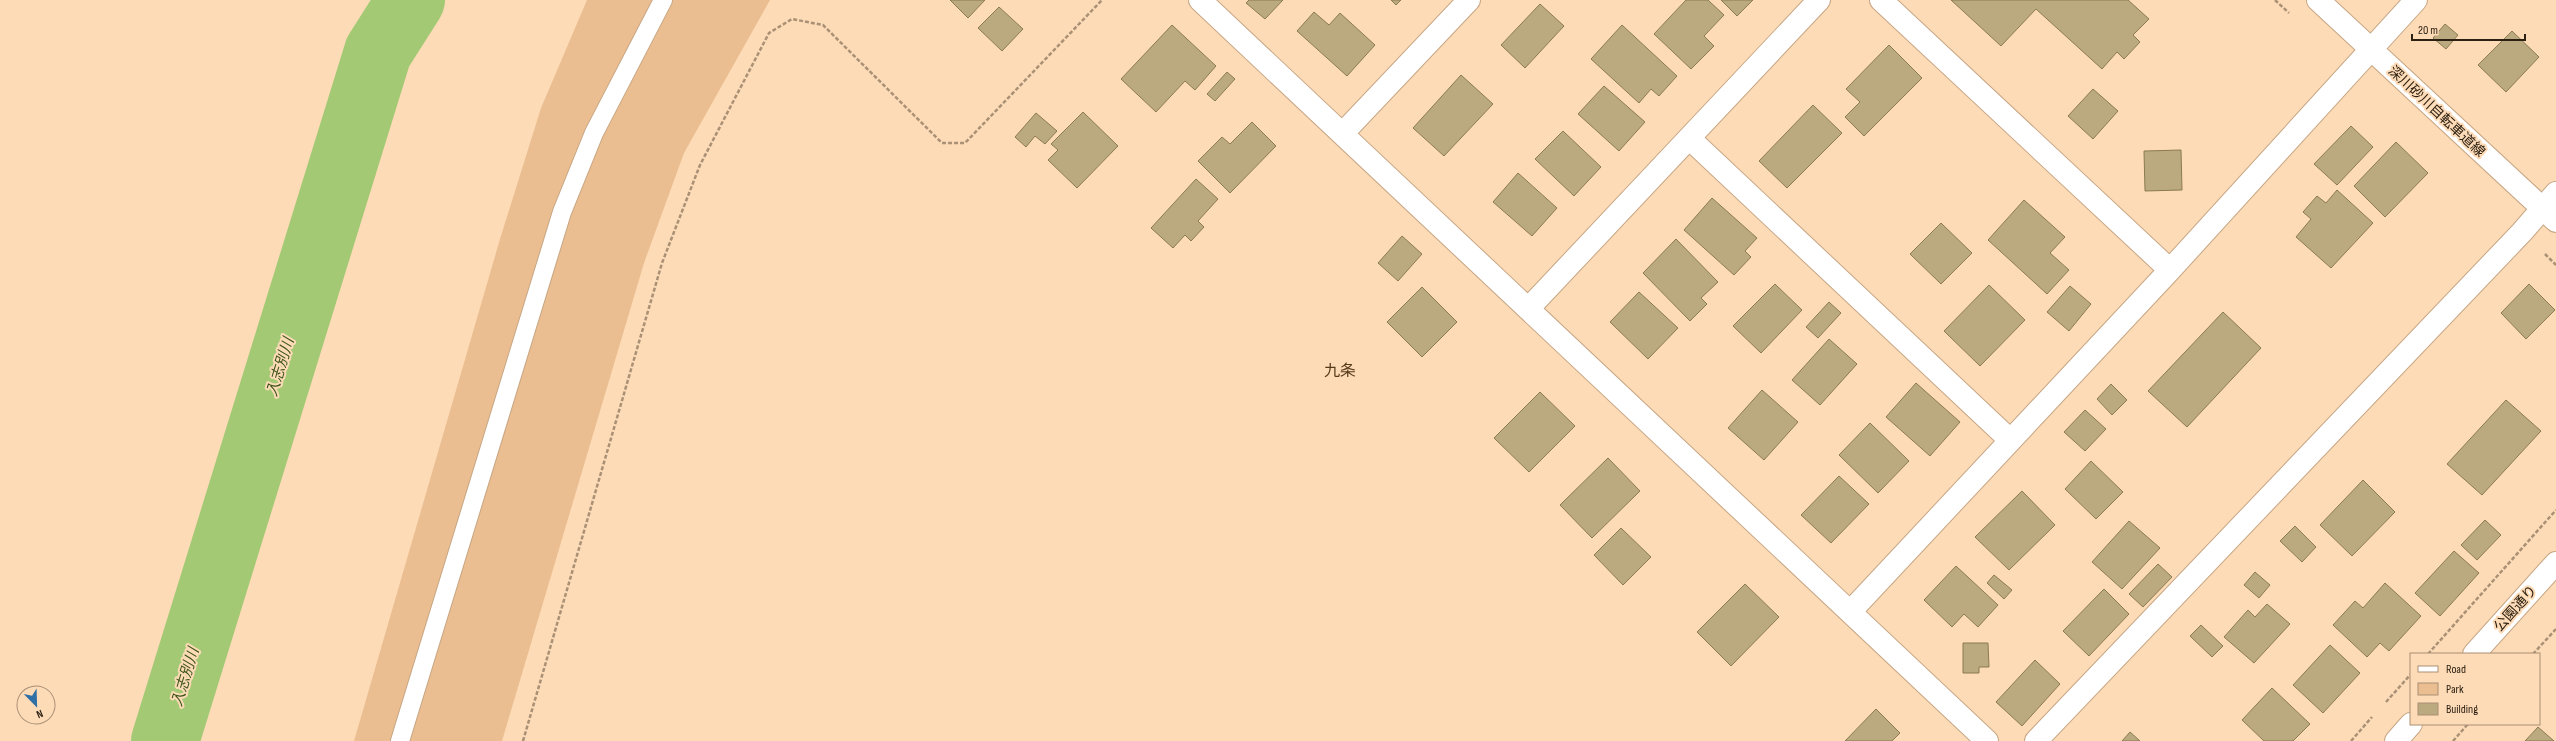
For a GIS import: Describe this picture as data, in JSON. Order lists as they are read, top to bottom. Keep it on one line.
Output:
{"streets":{"street":["深川砂川自転車道線","公園通り"]},"districts":["九条"],"water":["入志別川"],"legend":["Road","Park","Building"],"scale_bar":"20 m","north":"bottom right"}
